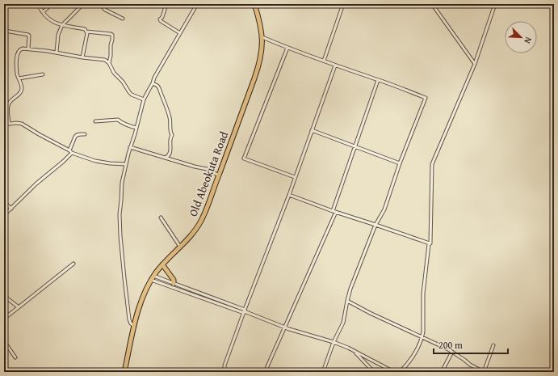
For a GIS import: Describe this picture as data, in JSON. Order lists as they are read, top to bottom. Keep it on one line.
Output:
{"streets":{"highway":["Old Abeokuta Road"]},"scale_bar":"200 m","north":"bottom right"}
